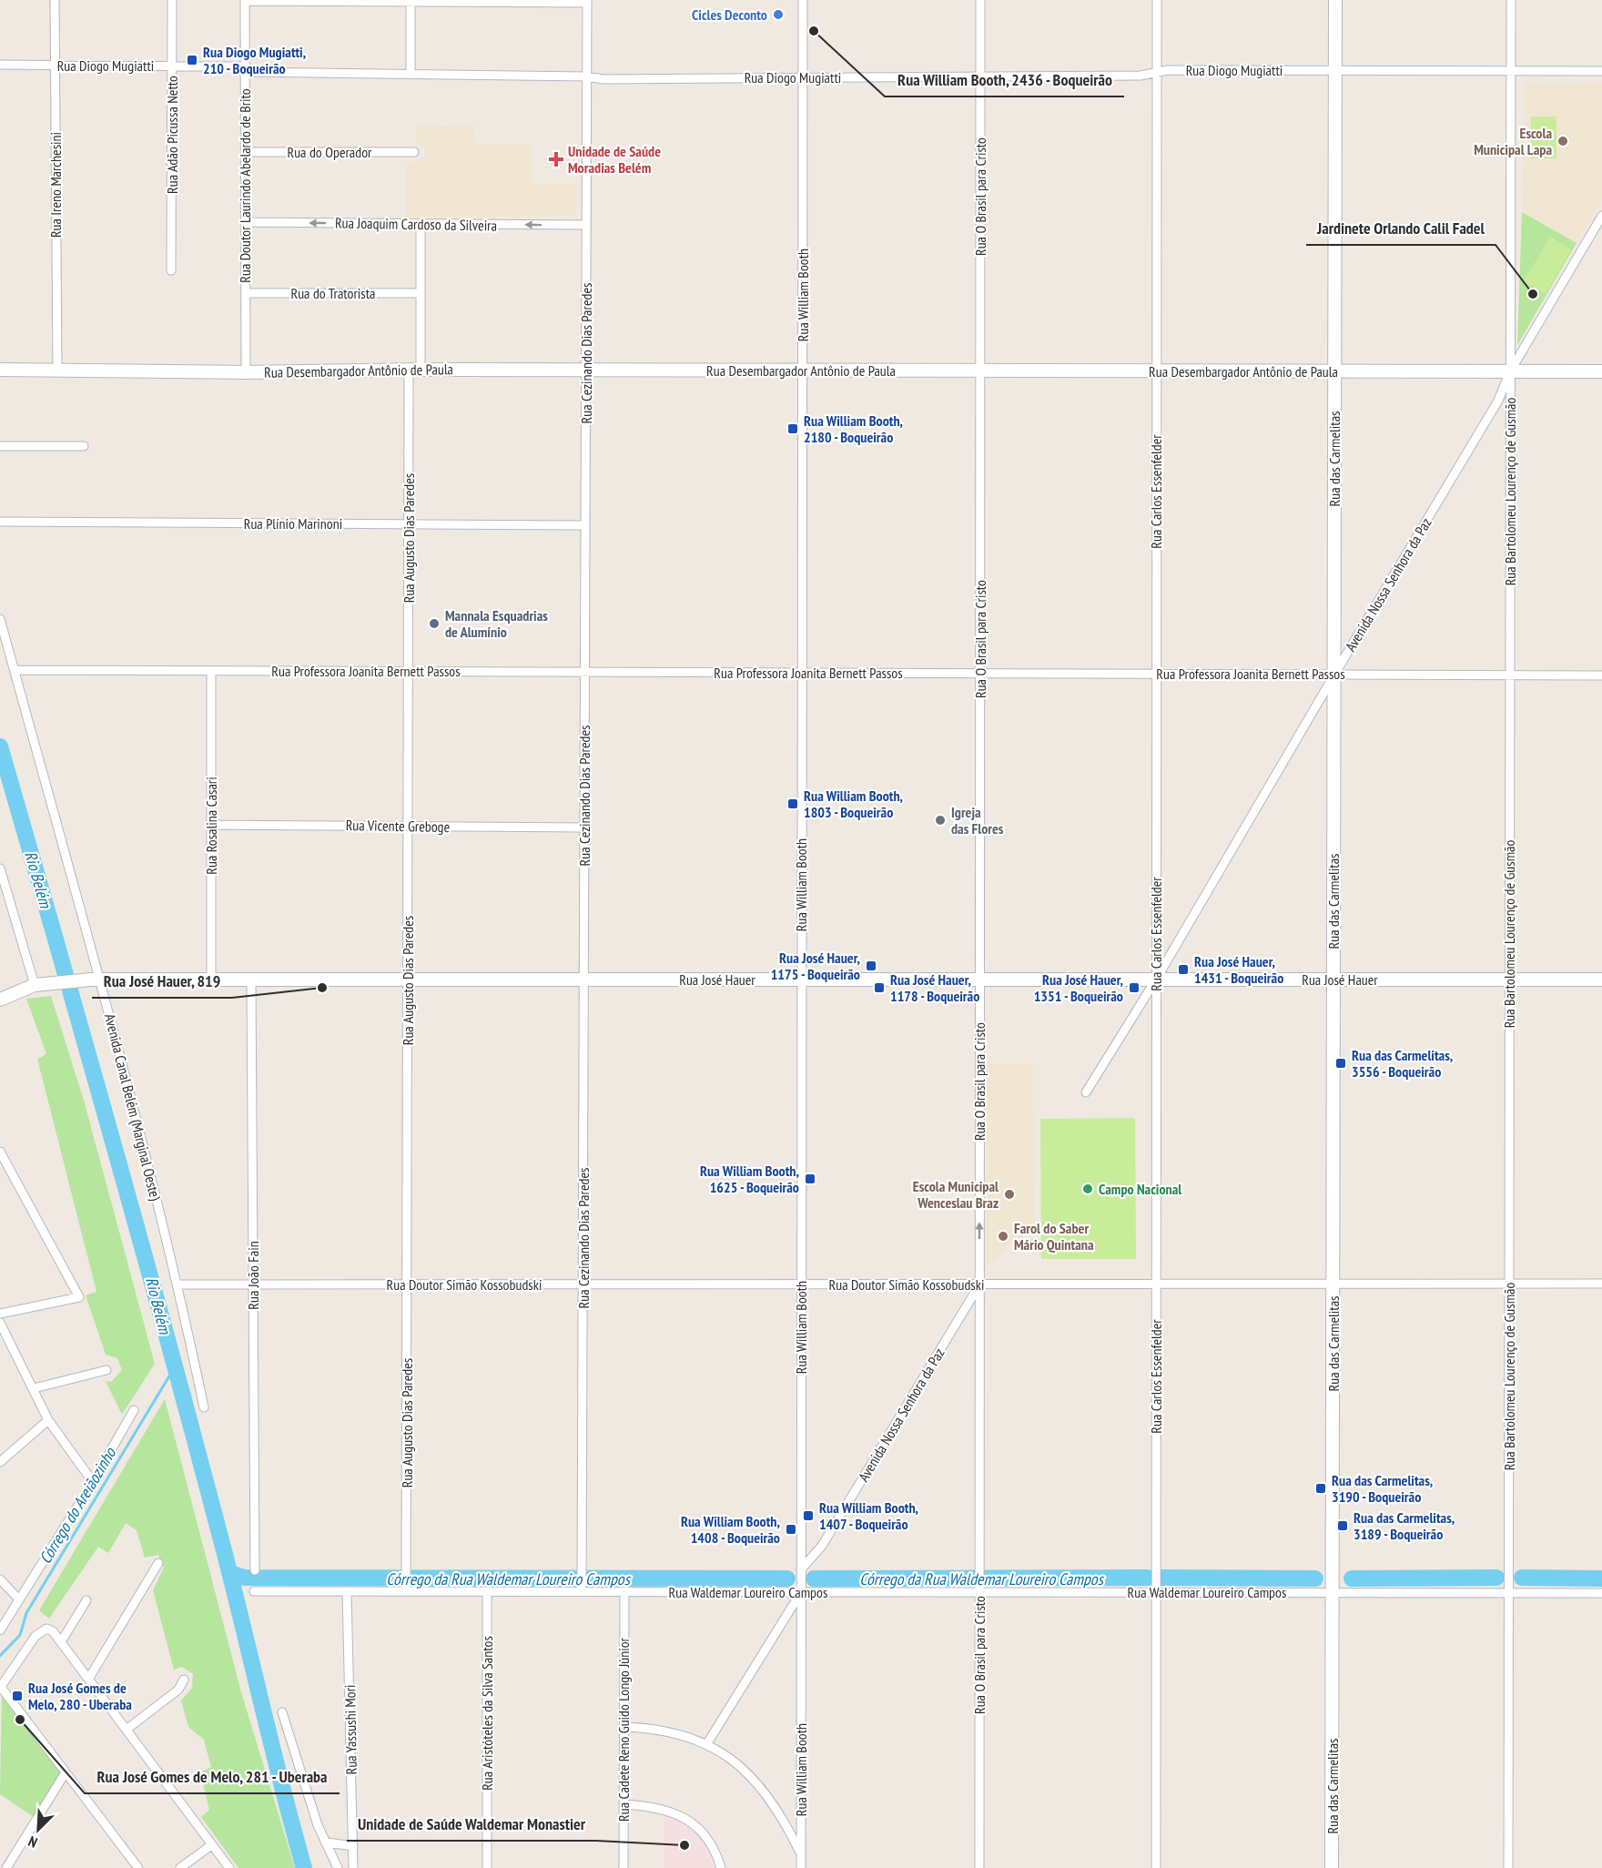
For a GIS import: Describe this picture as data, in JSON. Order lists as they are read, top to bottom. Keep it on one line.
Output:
{"streets":{"main road":["Rua Desembargador Antônio de Paula","Rua das Carmelitas","Rua José Hauer"],"street":["Rua Diogo Mugiatti","Rua Adão Picussa Netto","Rua do Operador","Rua Ireno Marchesini","Rua Doutor Laurindo Abelardo de Brito","Rua O Brasil para Cristo","Rua Joaquim Cardoso da Silveira","Rua do Tratorista","Rua William Booth","Rua Cezinando Dias Paredes","Rua Carlos Essenfelder","Rua Bartolomeu Lourenço de Gusmão","Rua Plínio Marinoni","Rua Augusto Dias Paredes","Avenida Nossa Senhora da Paz","Rua Professora Joanita Bernett Passos","Rua Rosalina Casari","Rua Vicente Greboge","Avenida Canal Belém (Marginal Oeste)","Rua João Fain","Rua Doutor Simão Kossobudski","Rua Waldemar Loureiro Campos","Rua Aristóteles da Silva Santos","Rua Yassushi Mori","Rua Cadete Reno Guido Longo Júnior"]},"crossings":[["Rua Diogo Mugiatti","Rua Adão Picussa Netto"],["Rua Diogo Mugiatti","Rua Ireno Marchesini"],["Rua Diogo Mugiatti","Rua Doutor Laurindo Abelardo de Brito"],["Rua Diogo Mugiatti","Rua O Brasil para Cristo"],["Rua Diogo Mugiatti","Rua William Booth"],["Rua Diogo Mugiatti","Rua Cezinando Dias Paredes"],["Rua Diogo Mugiatti","Rua das Carmelitas"],["Rua Diogo Mugiatti","Rua Carlos Essenfelder"],["Rua Diogo Mugiatti","Rua Bartolomeu Lourenço de Gusmão"],["Rua do Operador","Rua Doutor Laurindo Abelardo de Brito"],["Rua Ireno Marchesini","Rua Desembargador Antônio de Paula"],["Rua Doutor Laurindo Abelardo de Brito","Rua Joaquim Cardoso da Silveira"],["Rua Doutor Laurindo Abelardo de Brito","Rua do Tratorista"],["Rua Doutor Laurindo Abelardo de Brito","Rua Desembargador Antônio de Paula"],["Rua O Brasil para Cristo","Rua Desembargador Antônio de Paula"],["Rua O Brasil para Cristo","Avenida Nossa Senhora da Paz"],["Rua O Brasil para Cristo","Rua Professora Joanita Bernett Passos"],["Rua O Brasil para Cristo","Rua José Hauer"],["Rua O Brasil para Cristo","Rua Doutor Simão Kossobudski"],["Rua O Brasil para Cristo","Rua Waldemar Loureiro Campos"],["Rua Joaquim Cardoso da Silveira","Rua Cezinando Dias Paredes"],["Rua Joaquim Cardoso da Silveira","Rua Augusto Dias Paredes"],["Rua do Tratorista","Rua Augusto Dias Paredes"],["Rua William Booth","Rua Desembargador Antônio de Paula"],["Rua William Booth","Avenida Nossa Senhora da Paz"],["Rua William Booth","Rua Professora Joanita Bernett Passos"],["Rua William Booth","Rua José Hauer"],["Rua William Booth","Rua Doutor Simão Kossobudski"],["Rua William Booth","Rua Waldemar Loureiro Campos"],["Rua Cezinando Dias Paredes","Rua Desembargador Antônio de Paula"],["Rua Cezinando Dias Paredes","Rua Plínio Marinoni"],["Rua Cezinando Dias Paredes","Rua Professora Joanita Bernett Passos"],["Rua Cezinando Dias Paredes","Rua Vicente Greboge"],["Rua Cezinando Dias Paredes","Rua José Hauer"],["Rua Cezinando Dias Paredes","Rua Doutor Simão Kossobudski"],["Rua Cezinando Dias Paredes","Rua Waldemar Loureiro Campos"],["Rua Desembargador Antônio de Paula","Rua das Carmelitas"],["Rua Desembargador Antônio de Paula","Rua Carlos Essenfelder"],["Rua Desembargador Antônio de Paula","Rua Bartolomeu Lourenço de Gusmão"],["Rua Desembargador Antônio de Paula","Rua Augusto Dias Paredes"],["Rua Desembargador Antônio de Paula","Avenida Nossa Senhora da Paz"],["Rua das Carmelitas","Avenida Nossa Senhora da Paz"],["Rua das Carmelitas","Rua Professora Joanita Bernett Passos"],["Rua das Carmelitas","Rua José Hauer"],["Rua das Carmelitas","Rua Doutor Simão Kossobudski"],["Rua das Carmelitas","Rua Waldemar Loureiro Campos"],["Rua Carlos Essenfelder","Avenida Nossa Senhora da Paz"],["Rua Carlos Essenfelder","Rua Professora Joanita Bernett Passos"],["Rua Carlos Essenfelder","Rua José Hauer"],["Rua Carlos Essenfelder","Rua Doutor Simão Kossobudski"],["Rua Carlos Essenfelder","Rua Waldemar Loureiro Campos"],["Rua Bartolomeu Lourenço de Gusmão","Avenida Nossa Senhora da Paz"],["Rua Bartolomeu Lourenço de Gusmão","Rua Professora Joanita Bernett Passos"],["Rua Bartolomeu Lourenço de Gusmão","Rua José Hauer"],["Rua Bartolomeu Lourenço de Gusmão","Rua Doutor Simão Kossobudski"],["Rua Bartolomeu Lourenço de Gusmão","Rua Waldemar Loureiro Campos"],["Rua Plínio Marinoni","Rua Augusto Dias Paredes"],["Rua Augusto Dias Paredes","Rua Professora Joanita Bernett Passos"],["Rua Augusto Dias Paredes","Rua Vicente Greboge"],["Rua Augusto Dias Paredes","Rua José Hauer"],["Rua Augusto Dias Paredes","Rua Doutor Simão Kossobudski"],["Rua Augusto Dias Paredes","Rua Waldemar Loureiro Campos"],["Avenida Nossa Senhora da Paz","Rua Professora Joanita Bernett Passos"],["Avenida Nossa Senhora da Paz","Rua José Hauer"],["Avenida Nossa Senhora da Paz","Rua Doutor Simão Kossobudski"],["Rua Professora Joanita Bernett Passos","Rua Rosalina Casari"],["Rua Professora Joanita Bernett Passos","Avenida Canal Belém (Marginal Oeste)"],["Rua Rosalina Casari","Rua Vicente Greboge"],["Rua Rosalina Casari","Rua José Hauer"],["Rua José Hauer","Avenida Canal Belém (Marginal Oeste)"],["Rua José Hauer","Rua João Fain"],["Avenida Canal Belém (Marginal Oeste)","Rua Doutor Simão Kossobudski"],["Rua João Fain","Rua Doutor Simão Kossobudski"],["Rua Waldemar Loureiro Campos","Rua Aristóteles da Silva Santos"],["Rua Waldemar Loureiro Campos","Rua Yassushi Mori"],["Rua Waldemar Loureiro Campos","Rua Cadete Reno Guido Longo Júnior"]],"one_way":["Rua Joaquim Cardoso da Silveira"],"water":["Rio Belém","Córrego do Areiãozinho","Córrego da Rua Waldemar Loureiro Campos"],"places":{"other":["Cicles Deconto","Rua William Booth, 2436 - Boqueirão","Escola Municipal Lapa","Jardinete Orlando Calil Fadel","Mannala Esquadrias de Alumínio","Igreja das Flores","Rua José Hauer, 819","Campo Nacional","Escola Municipal Wenceslau Braz","Farol do Saber Mário Quintana","Rua José Gomes de Melo, 281 - Uberaba","Unidade de Saúde Waldemar Monastier"],"transit":["Rua Diogo Mugiatti, 210 - Boqueirão","Rua William Booth, 2180 - Boqueirão","Rua William Booth, 1803 - Boqueirão","Rua José Hauer, 1175 - Boqueirão","Rua José Hauer, 1431 - Boqueirão","Rua José Hauer, 1178 - Boqueirão","Rua José Hauer, 1351 - Boqueirão","Rua das Carmelitas, 3556 - Boqueirão","Rua William Booth, 1625 - Boqueirão","Rua das Carmelitas, 3190 - Boqueirão","Rua William Booth, 1407 - Boqueirão","Rua das Carmelitas, 3189 - Boqueirão","Rua William Booth, 1408 - Boqueirão","Rua José Gomes de Melo, 280 - Uberaba"],"health":["Unidade de Saúde Moradias Belém"]},"north":"bottom left"}
